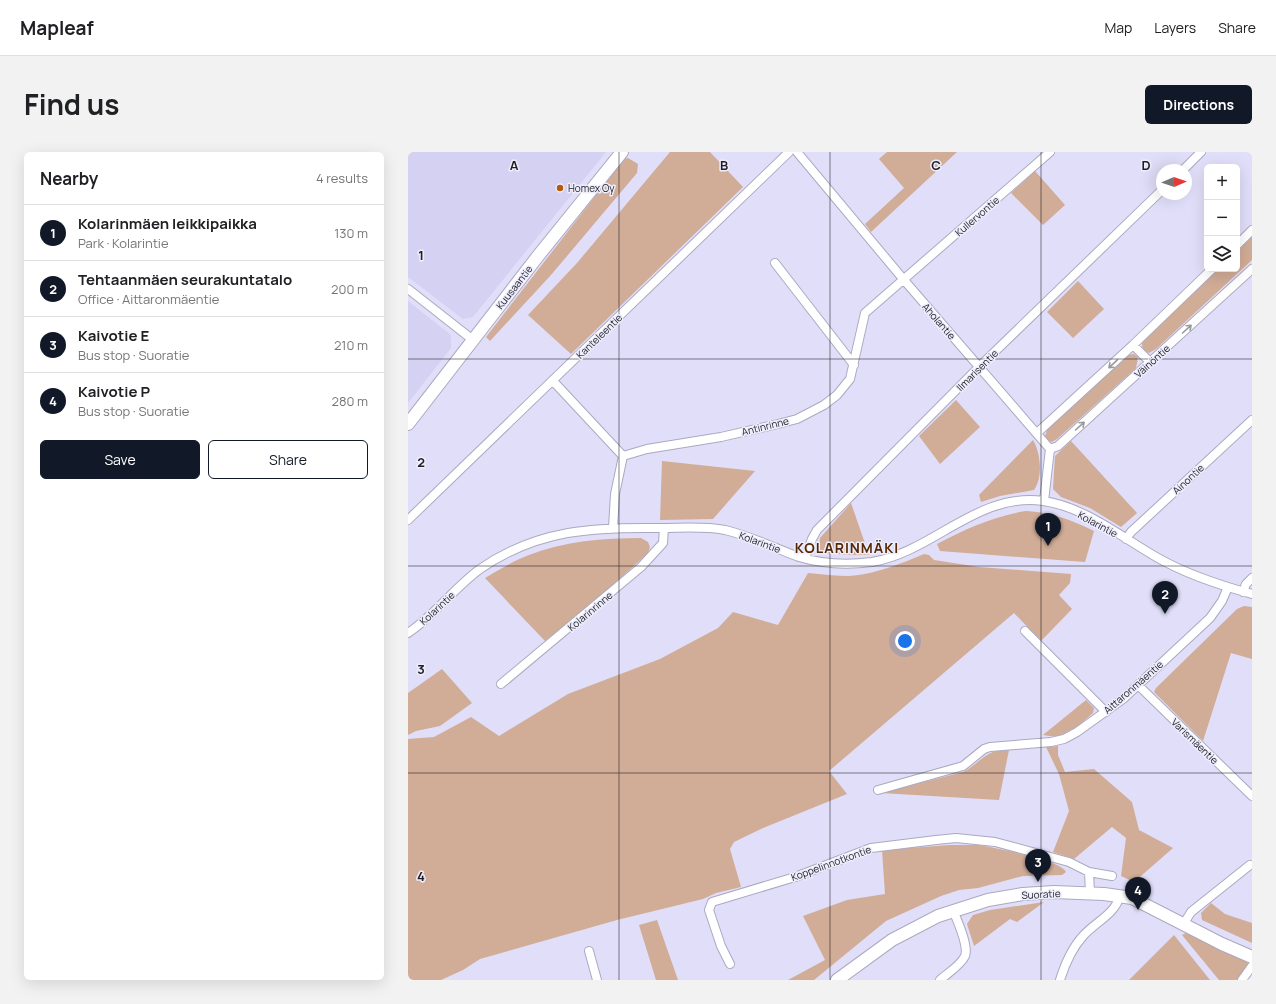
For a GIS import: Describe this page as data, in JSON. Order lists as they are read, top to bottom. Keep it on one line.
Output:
{"streets":{"street":["Kullervontie","Kuusaantie","Aholantie","Kanteleentie","Väinöntie","Ilmarisentie","Antinrinne","Ainontie","Kolarintie","Kolarinrinne","Aittaronmäentie","Varismäentie","Koppelinnotkontie","Suoratie"]},"crossings":[["Kullervontie","Aholantie"],["Kullervontie","Antinrinne"],["Aholantie","Väinöntie"],["Aholantie","Ilmarisentie"],["Aholantie","Antinrinne"],["Ilmarisentie","Kolarintie"],["Ainontie","Kolarintie"],["Kolarintie","Kolarinrinne"],["Kolarintie","Aittaronmäentie"],["Aittaronmäentie","Varismäentie"]],"districts":["KOLARINMÄKI"],"places":["Homex Oy"],"north":"right","page":{"header":"Mapleaf","nav":["Map","Layers","Share"],"title":"Find us","buttons":["Directions",["Save","Share"]],"heading":["Nearby","4 results"],"map_buttons":["+","−"],"list":[{"mark":"1","name":"Kolarinmäen leikkipaikka","note":"Park · Kolarintie","value":"130 m"},{"mark":"2","name":"Tehtaanmäen seurakuntatalo","note":"Office · Aittaronmäentie","value":"200 m"},{"mark":"3","name":"Kaivotie E","note":"Bus stop · Suoratie","value":"210 m"},{"mark":"4","name":"Kaivotie P","note":"Bus stop · Suoratie","value":"280 m"}],"pins":["1","2","3","4"]},"grid":{"columns":["A","B","C","D"],"rows":["1","2","3","4"]}}
